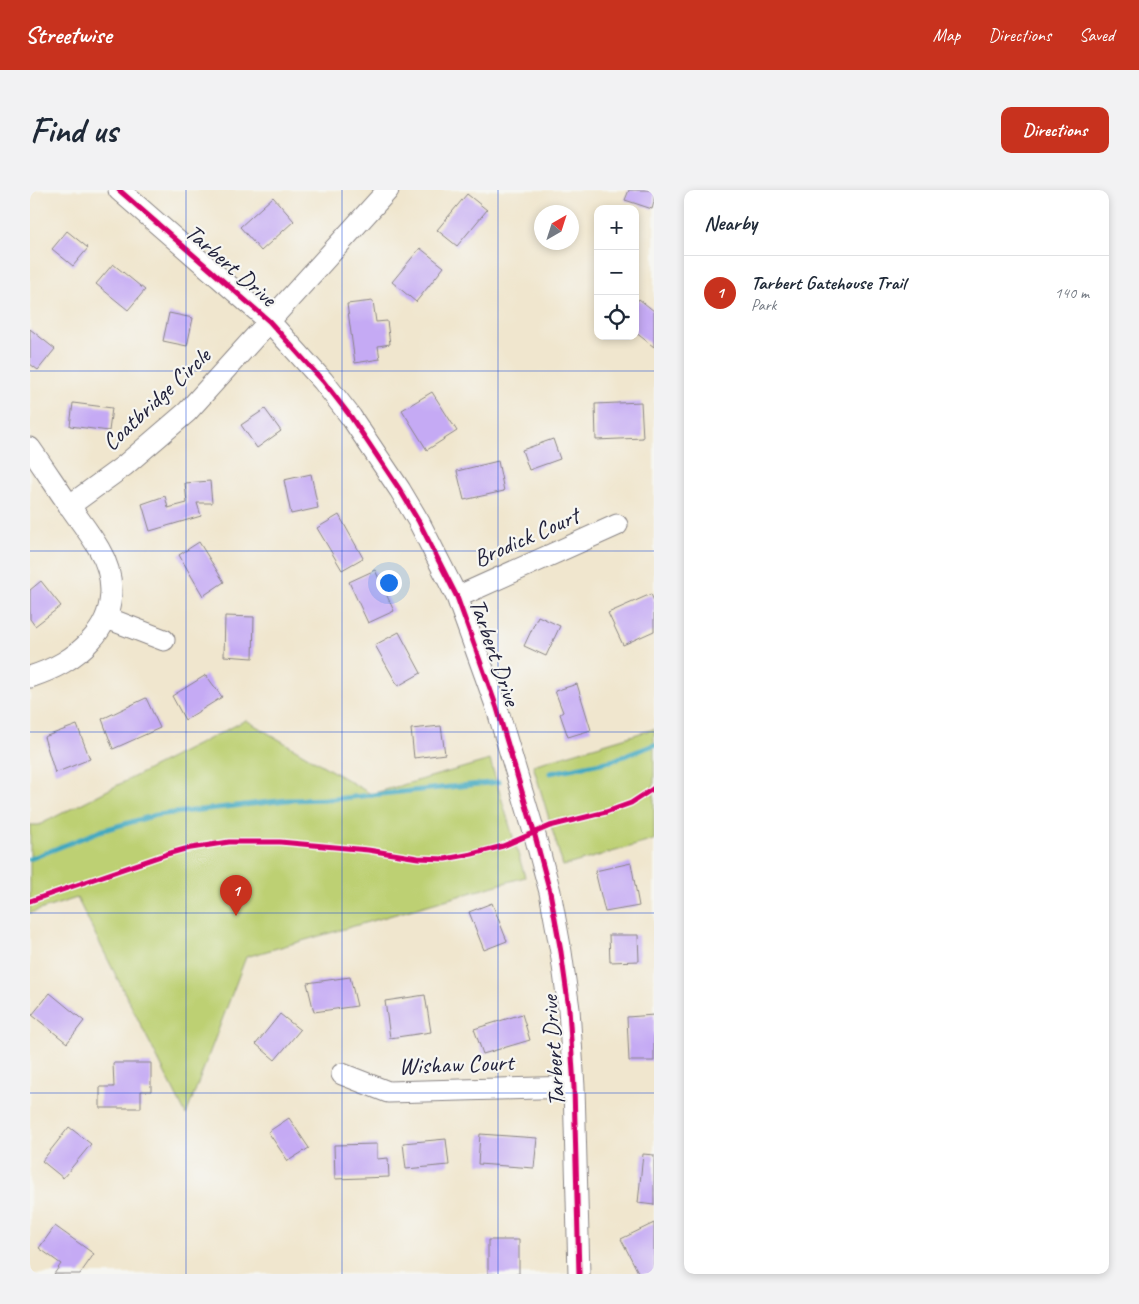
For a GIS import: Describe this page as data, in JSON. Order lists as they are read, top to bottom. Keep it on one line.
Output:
{"streets":{"street":["Tarbert Drive","Coatbridge Circle","Brodick Court","Wishaw Court"]},"crossings":[["Tarbert Drive","Coatbridge Circle"],["Tarbert Drive","Brodick Court"],["Tarbert Drive","Wishaw Court"]],"north":"top right","page":{"header":"Streetwise","nav":["Map","Directions","Saved"],"buttons":"Directions","title":"Find us","heading":"Nearby","map_buttons":["+","−"],"list":[{"mark":"1","name":"Tarbert Gatehouse Trail","note":"Park","value":"140 m"}],"pins":"1"}}
